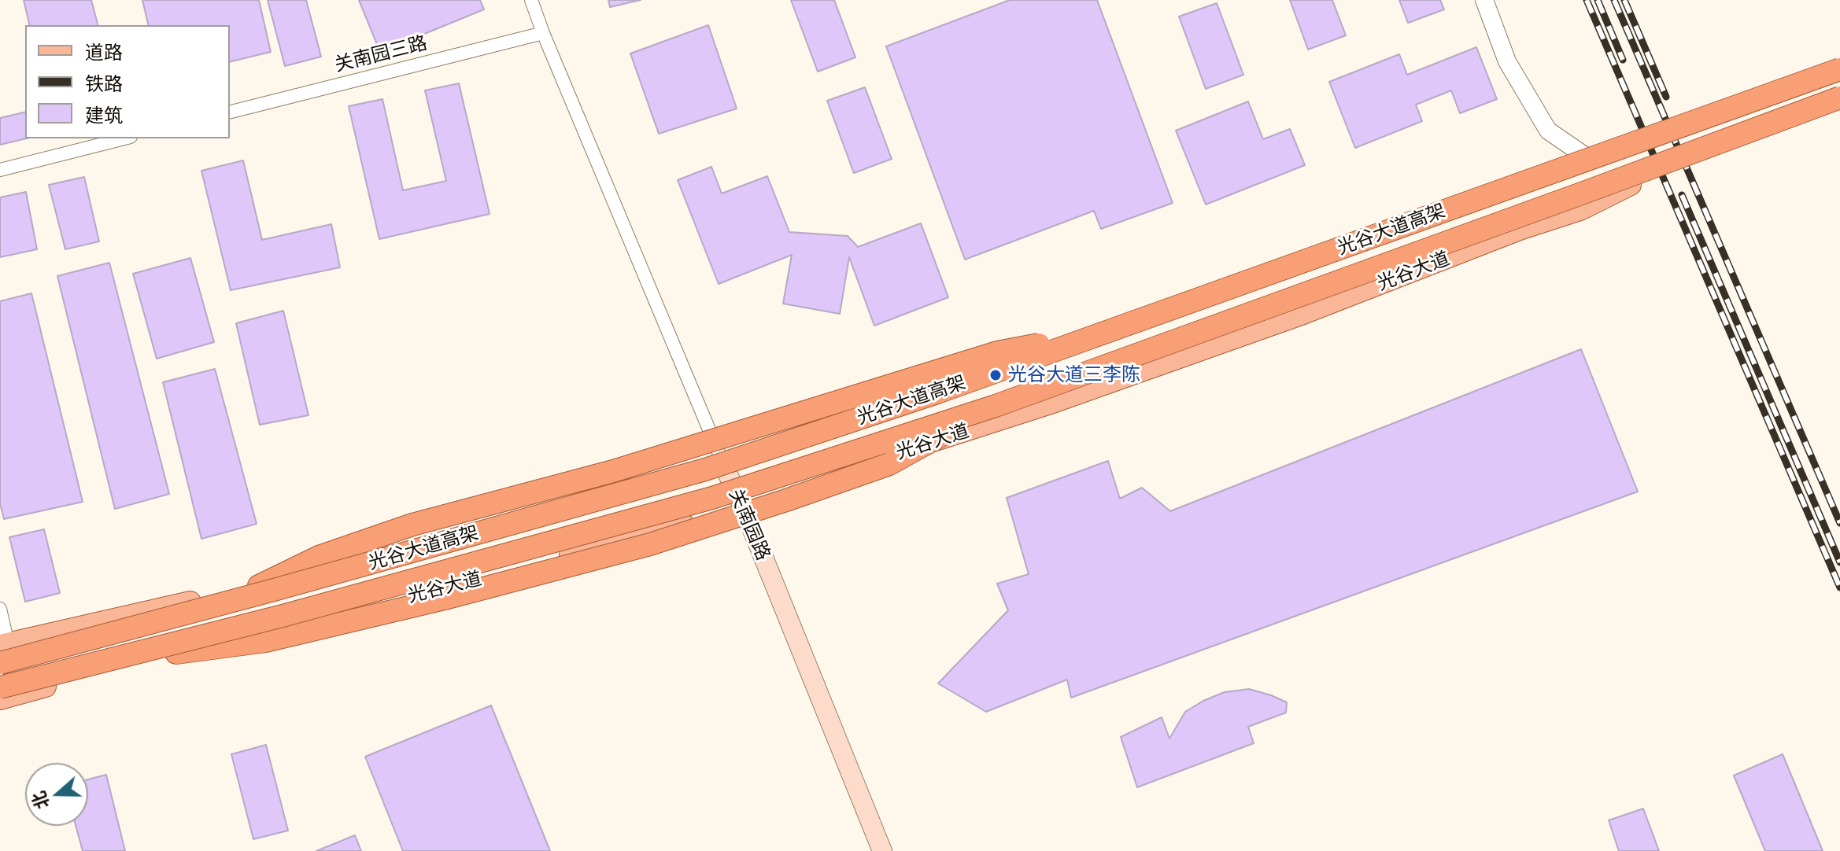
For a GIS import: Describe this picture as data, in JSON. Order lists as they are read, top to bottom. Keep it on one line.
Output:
{"streets":{"highway":["光谷大道高架"],"main road":["光谷大道","关南园路"],"street":["关南园三路"]},"crossings":[["光谷大道","关南园路"]],"places":["光谷大道三李陈"],"legend":["道路","铁路","建筑"],"north":"left"}
